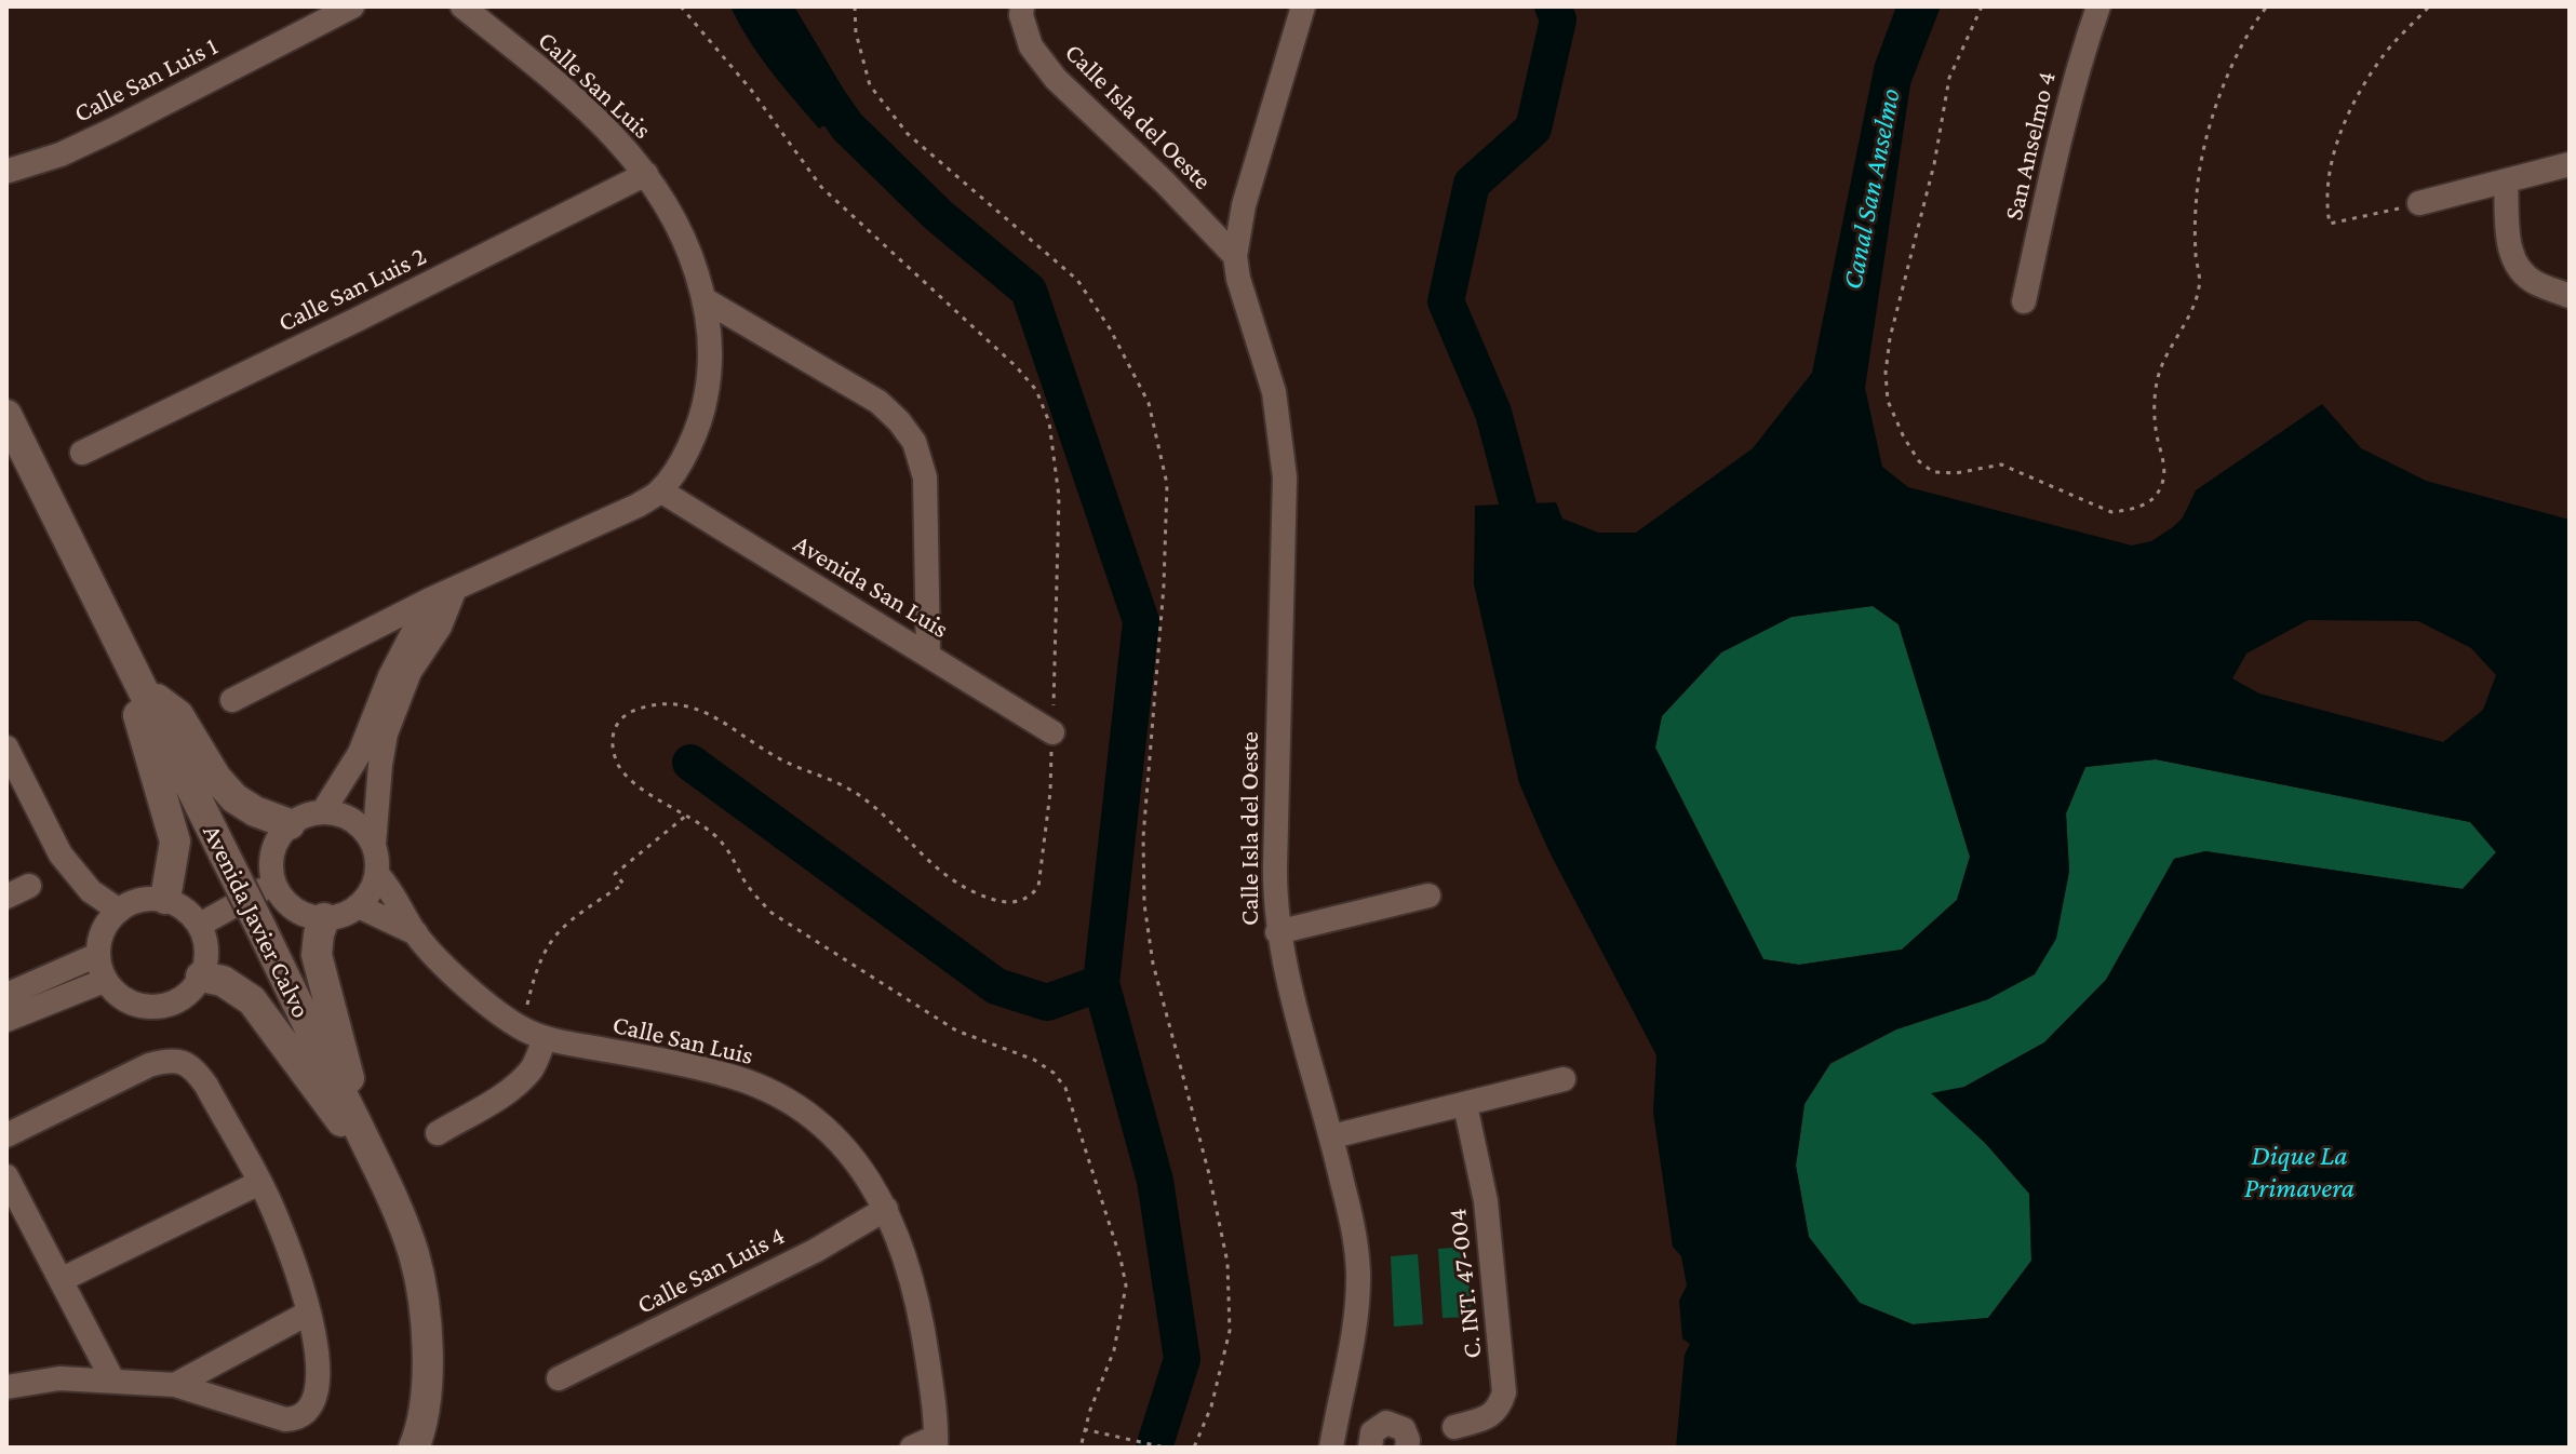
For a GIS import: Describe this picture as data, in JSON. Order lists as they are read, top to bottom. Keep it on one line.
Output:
{"streets":{"street":["Calle San Luis 1","Calle San Luis","Calle Isla del Oeste","San Anselmo 4","Calle San Luis 2","Avenida San Luis","Avenida Javier Calvo","Calle San Luis 4","C. INT. 47-004"]},"crossings":[["Calle San Luis","Calle San Luis 2"],["Calle San Luis","Avenida San Luis"],["Calle San Luis","Calle San Luis 4"]],"water":["Canal San Anselmo","Dique La Primavera"]}
